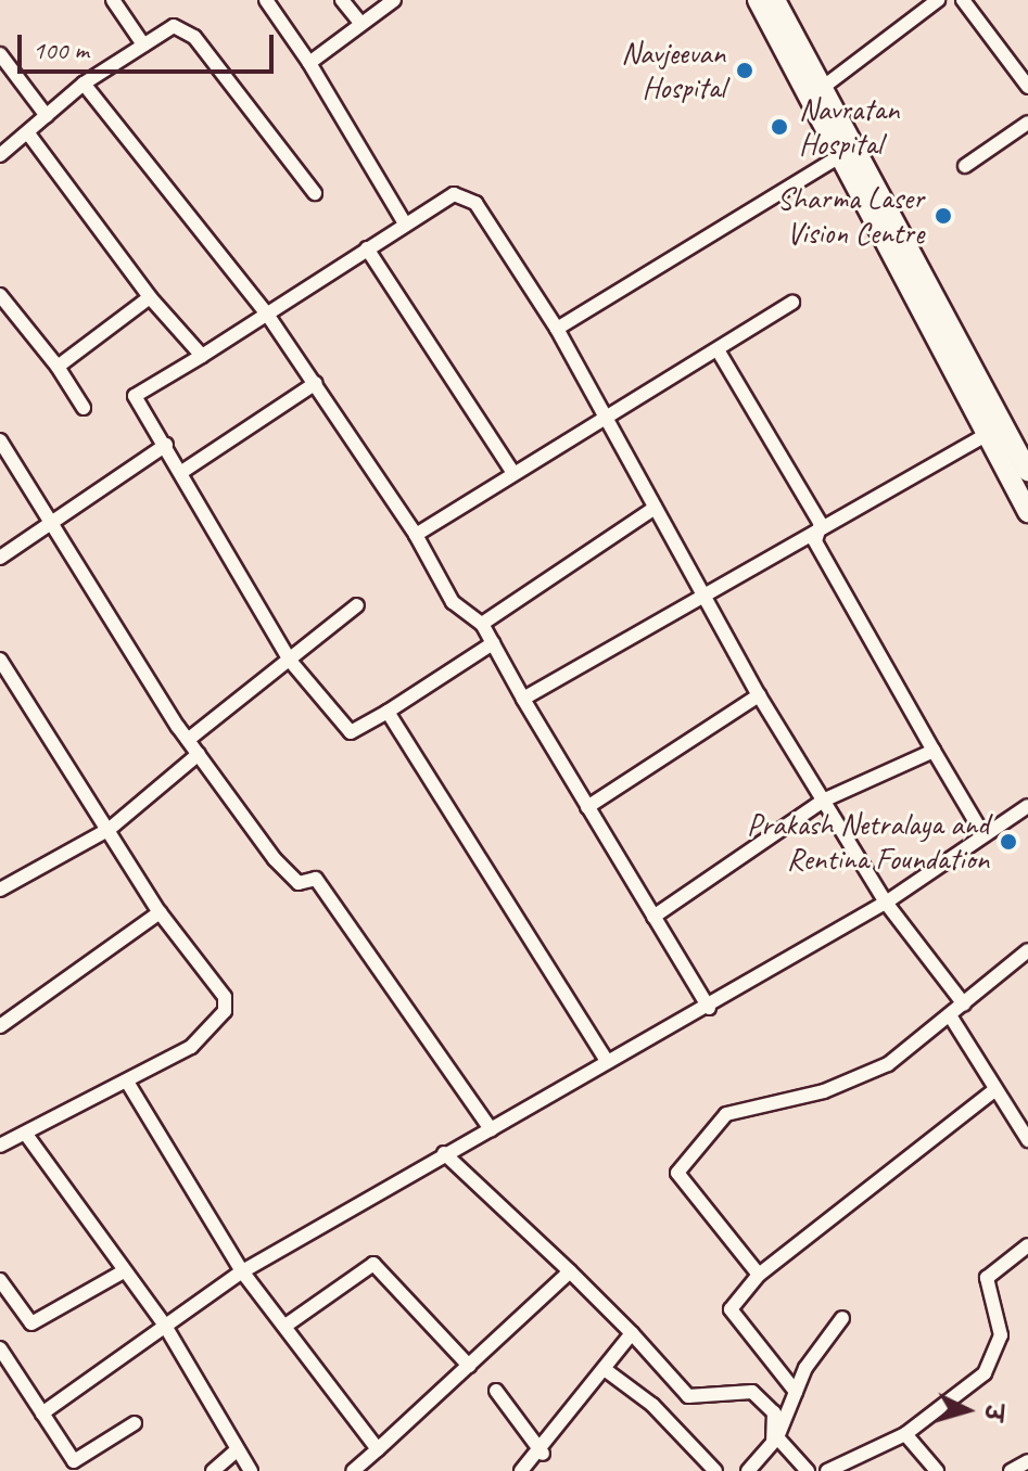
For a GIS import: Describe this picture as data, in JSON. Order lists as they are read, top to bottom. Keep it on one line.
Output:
{"places":["Navjeevan Hospital","Navratan Hospital","Sharma Laser Vision Centre","Prakash Netralaya and Rentina Foundation"],"scale_bar":"100 m","north":"right"}
